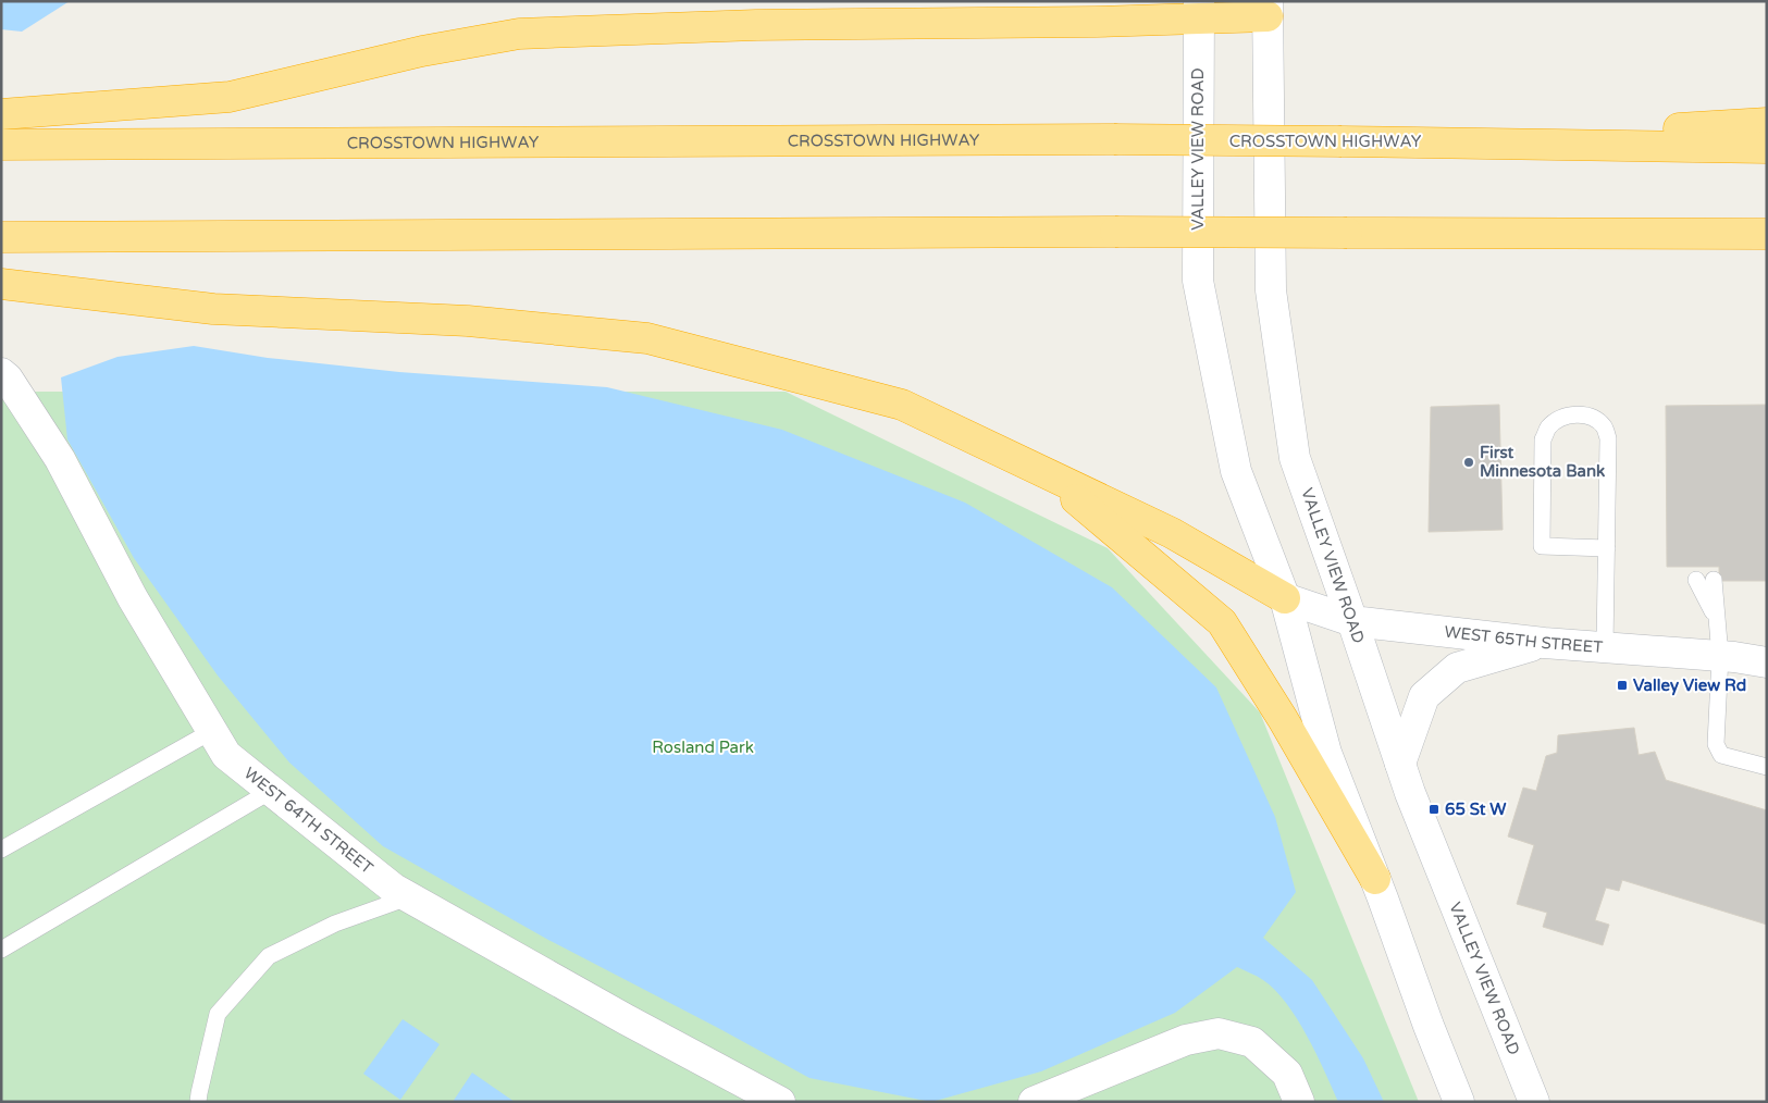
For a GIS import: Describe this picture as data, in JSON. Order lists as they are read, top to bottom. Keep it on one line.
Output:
{"streets":{"highway":["CROSSTOWN HIGHWAY"],"street":["VALLEY VIEW ROAD","WEST 65TH STREET","WEST 64TH STREET"]},"crossings":[["VALLEY VIEW ROAD","WEST 65TH STREET"]],"parks":["Rosland Park"],"places":{"other":["First Minnesota Bank"],"transit":["Valley View Rd","65 St W"]}}
